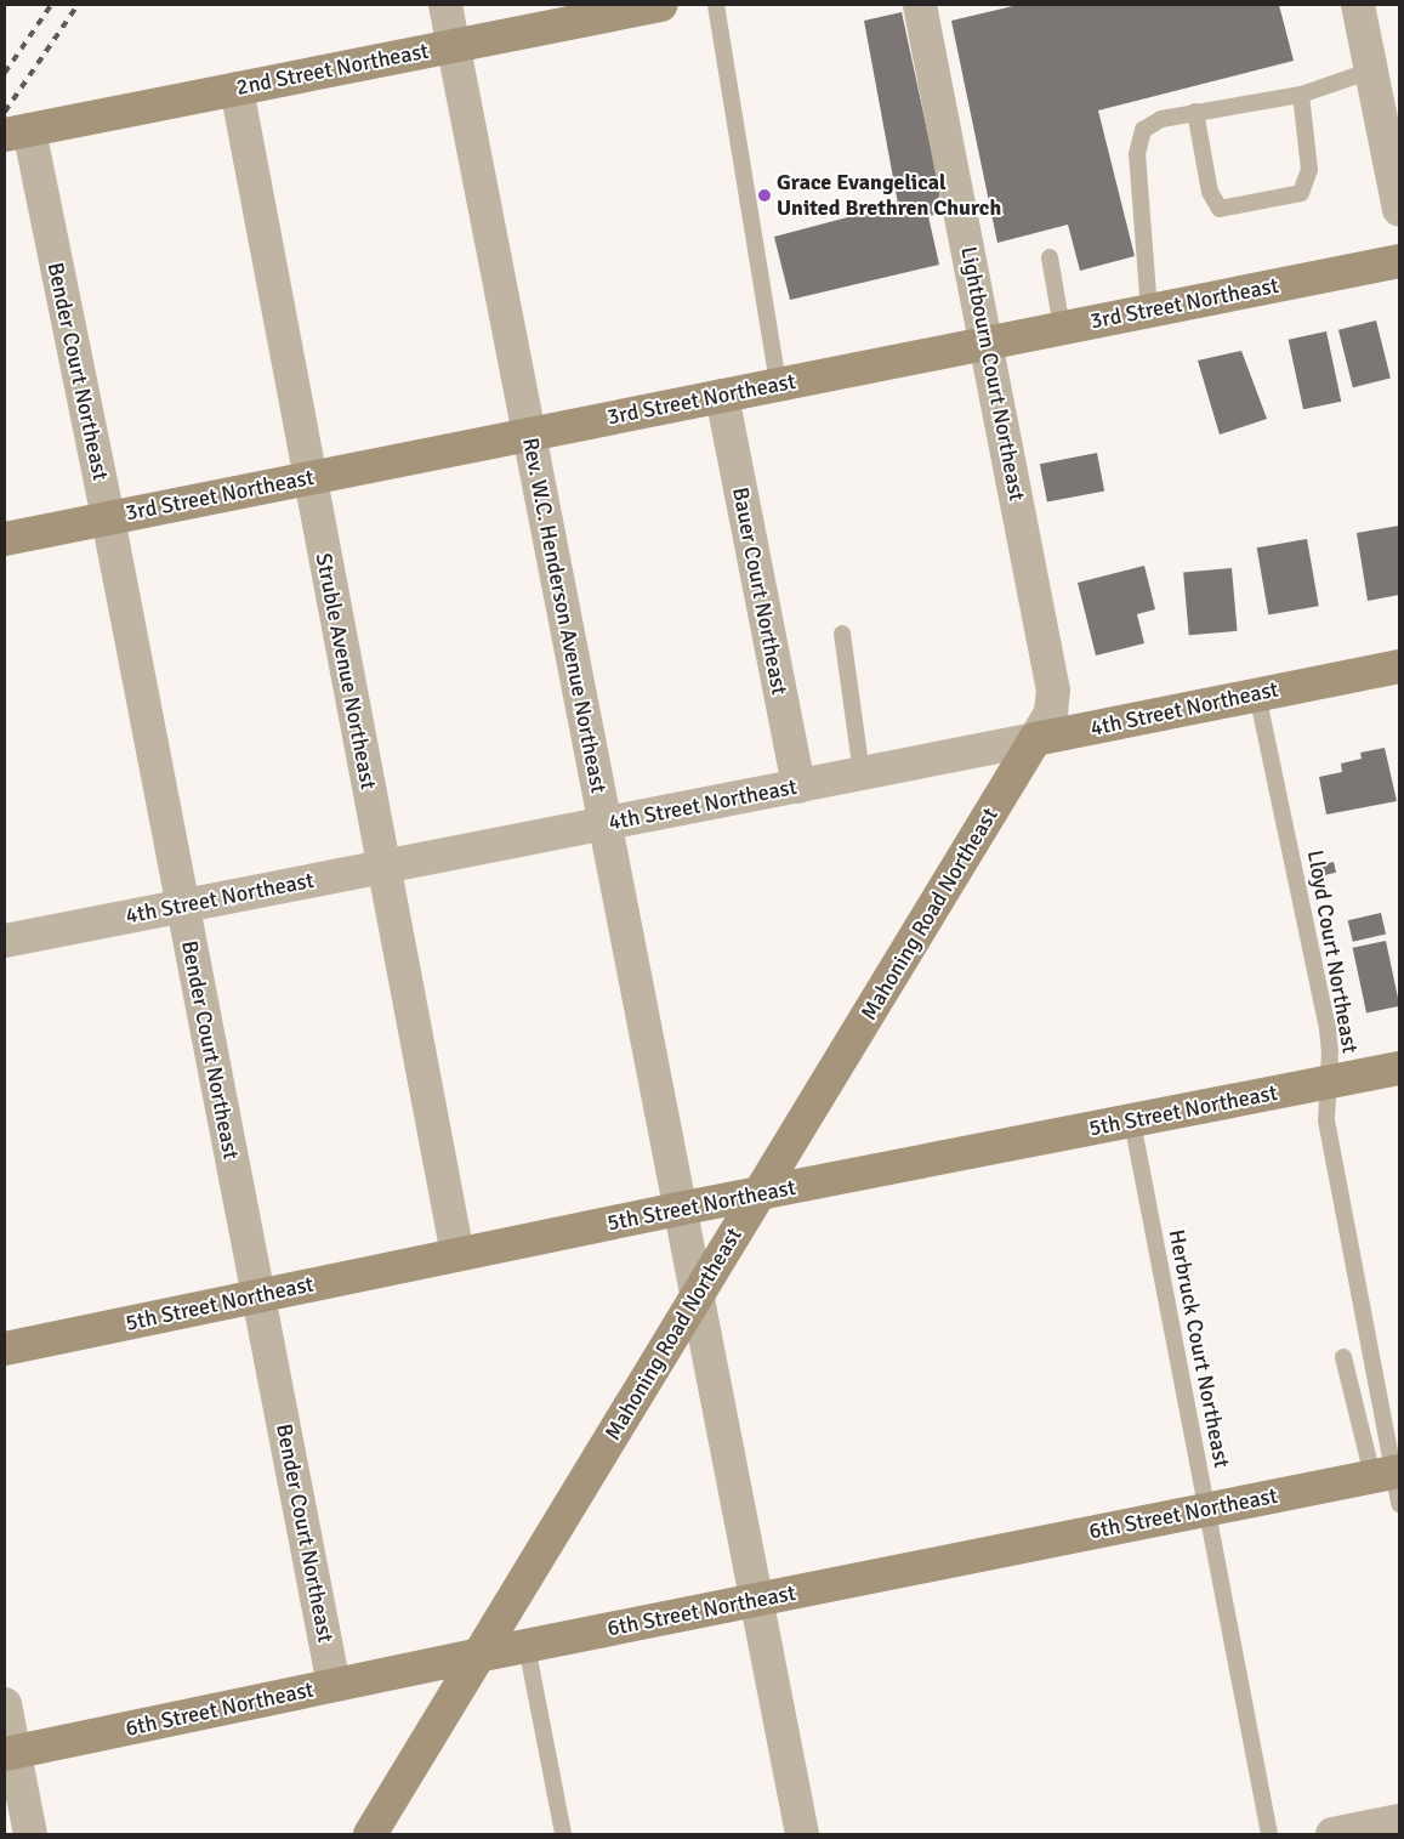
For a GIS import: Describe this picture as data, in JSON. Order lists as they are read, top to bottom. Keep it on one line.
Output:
{"streets":{"main road":["2nd Street Northeast","3rd Street Northeast","4th Street Northeast","Mahoning Road Northeast","5th Street Northeast","6th Street Northeast"],"street":["Bender Court Northeast","Lightbourn Court Northeast","Bauer Court Northeast","Rev. W.C. Henderson Avenue Northeast","Struble Avenue Northeast"],"lane":["Lloyd Court Northeast","Herbruck Court Northeast"]},"crossings":[["2nd Street Northeast","Bender Court Northeast"],["2nd Street Northeast","Rev. W.C. Henderson Avenue Northeast"],["2nd Street Northeast","Struble Avenue Northeast"],["3rd Street Northeast","Bender Court Northeast"],["3rd Street Northeast","Lightbourn Court Northeast"],["3rd Street Northeast","Bauer Court Northeast"],["3rd Street Northeast","Rev. W.C. Henderson Avenue Northeast"],["3rd Street Northeast","Struble Avenue Northeast"],["Bender Court Northeast","4th Street Northeast"],["Bender Court Northeast","5th Street Northeast"],["Bender Court Northeast","6th Street Northeast"],["Lightbourn Court Northeast","4th Street Northeast"],["Lightbourn Court Northeast","Mahoning Road Northeast"],["Bauer Court Northeast","4th Street Northeast"],["Rev. W.C. Henderson Avenue Northeast","4th Street Northeast"],["Rev. W.C. Henderson Avenue Northeast","Mahoning Road Northeast"],["Rev. W.C. Henderson Avenue Northeast","5th Street Northeast"],["Rev. W.C. Henderson Avenue Northeast","6th Street Northeast"],["Struble Avenue Northeast","4th Street Northeast"],["Struble Avenue Northeast","5th Street Northeast"],["4th Street Northeast","Mahoning Road Northeast"],["4th Street Northeast","Lloyd Court Northeast"],["Mahoning Road Northeast","5th Street Northeast"],["Mahoning Road Northeast","6th Street Northeast"],["Lloyd Court Northeast","5th Street Northeast"],["Lloyd Court Northeast","6th Street Northeast"],["5th Street Northeast","Herbruck Court Northeast"],["Herbruck Court Northeast","6th Street Northeast"]],"places":["Grace Evangelical United Brethren Church"]}
